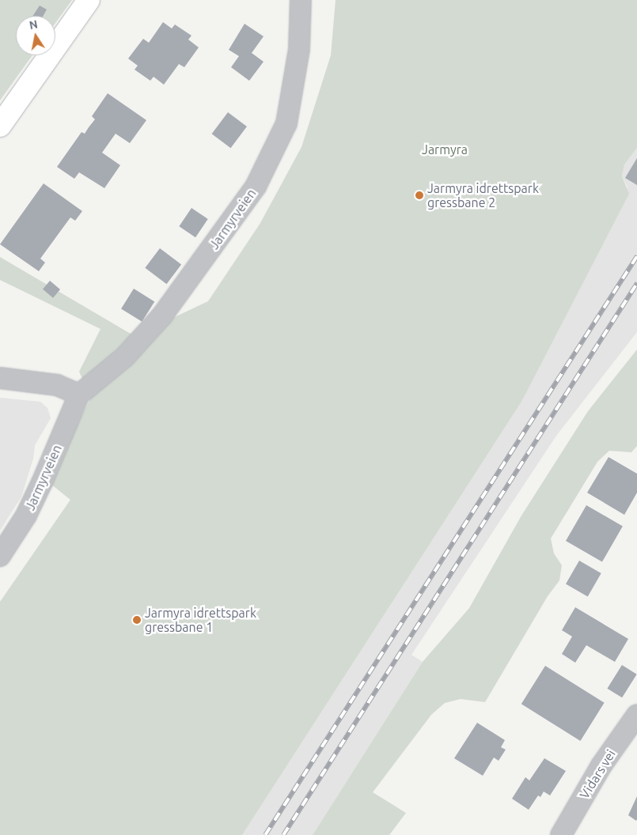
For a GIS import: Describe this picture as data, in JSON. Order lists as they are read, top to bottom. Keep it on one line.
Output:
{"streets":{"street":["Jarmyrveien","Vidars vei"]},"parks":["Jarmyra"],"places":["Jarmyra idrettspark gressbane 2","Jarmyra idrettspark gressbane 1"],"north":"top"}
